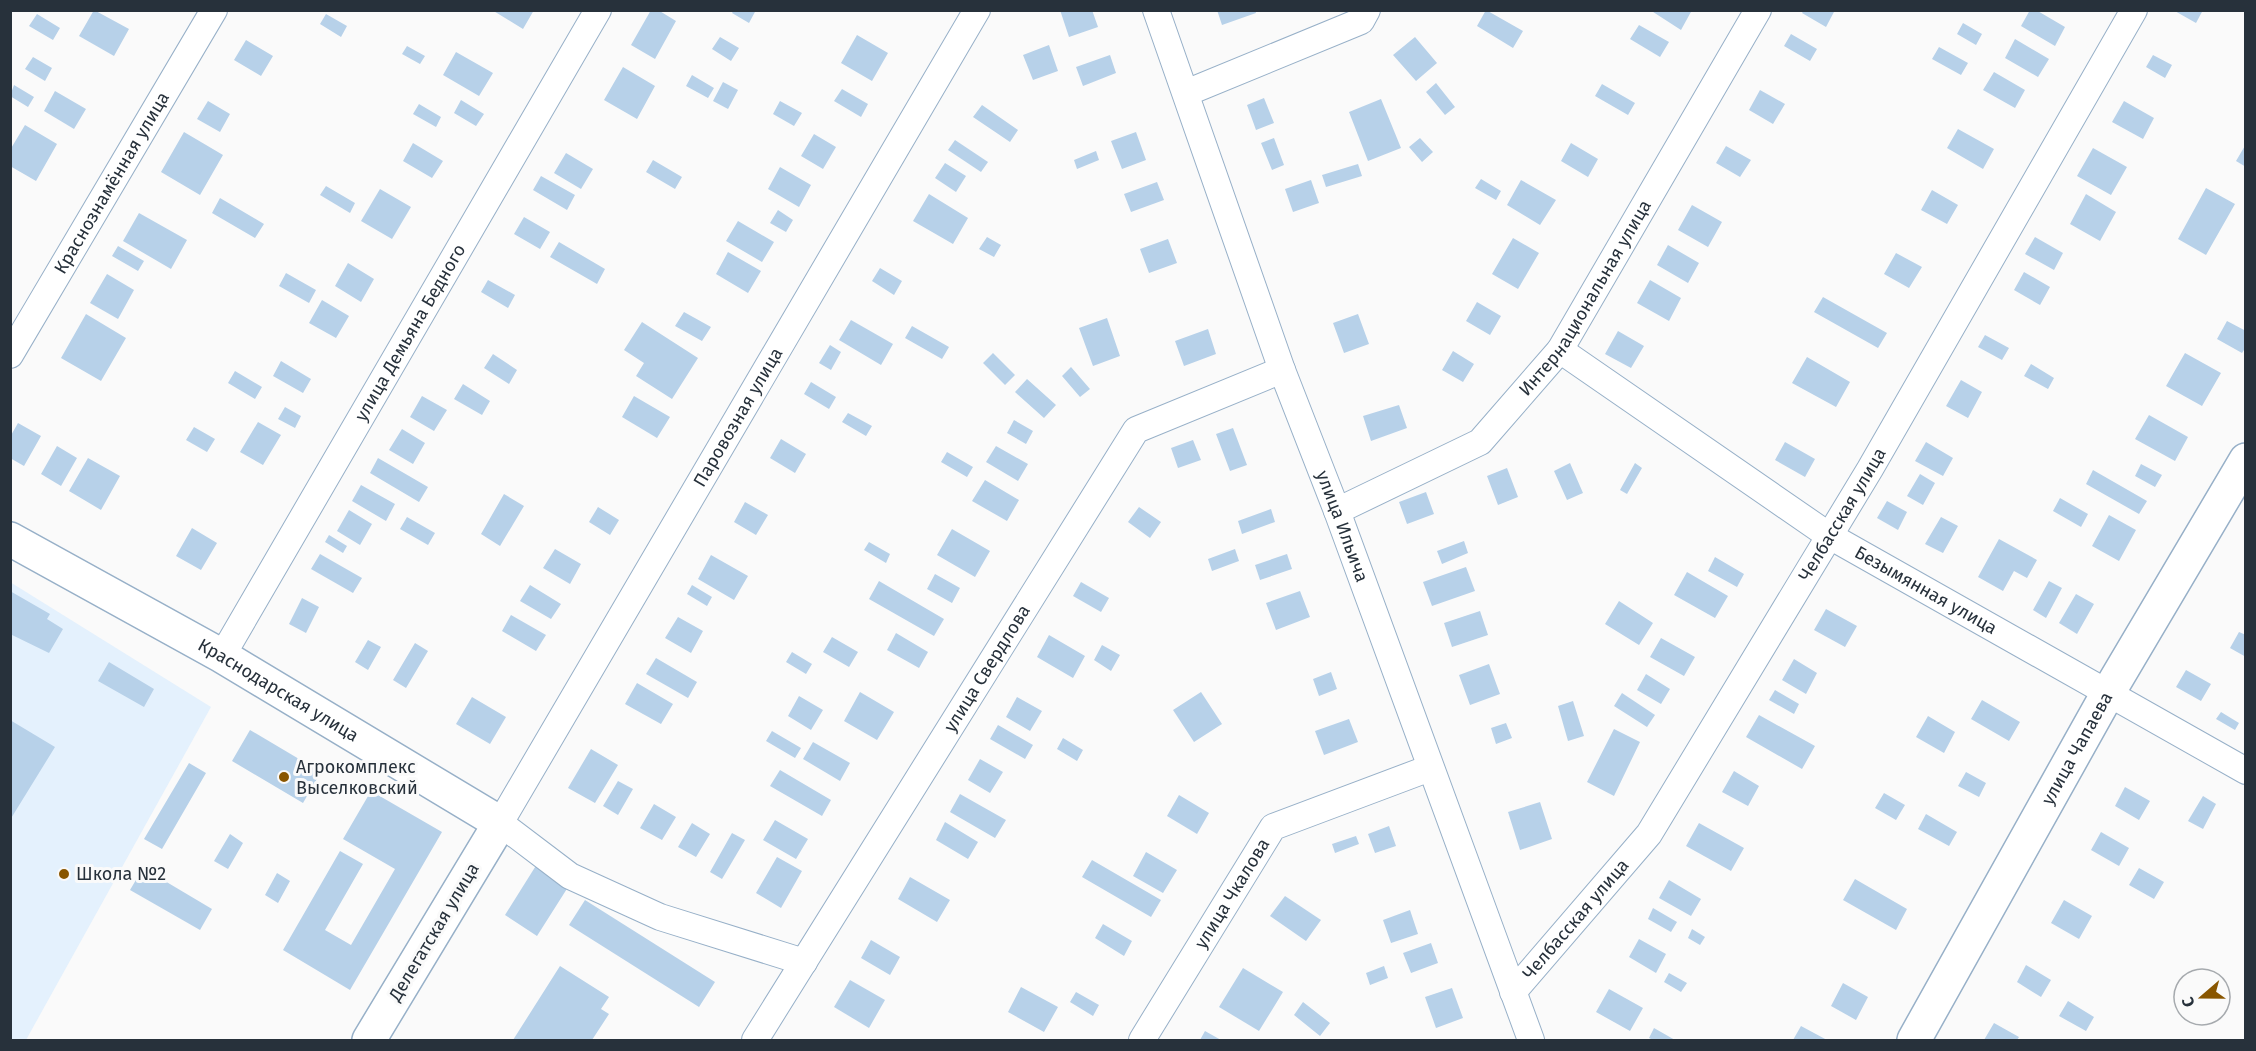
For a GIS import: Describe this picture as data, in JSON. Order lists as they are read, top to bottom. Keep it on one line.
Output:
{"streets":{"street":["Краснознамённая улица","Интернациональная улица","улица Демьяна Бедного","Паровозная улица","Челбасская улица","улица Ильича","Безымянная улица","улица Свердлова","Краснодарская улица","улица Чапаева","улица Чкалова","Делегатская улица"]},"crossings":[["Интернациональная улица","улица Ильича"],["Интернациональная улица","Безымянная улица"],["улица Демьяна Бедного","Краснодарская улица"],["Паровозная улица","Краснодарская улица"],["Паровозная улица","Делегатская улица"],["Челбасская улица","улица Ильича"],["Челбасская улица","Безымянная улица"],["улица Ильича","улица Свердлова"],["улица Ильича","улица Чкалова"],["Безымянная улица","улица Чапаева"],["улица Свердлова","Краснодарская улица"],["Краснодарская улица","Делегатская улица"]],"places":["Агрокомплекс Выселковский","Школа №2"],"north":"left"}
